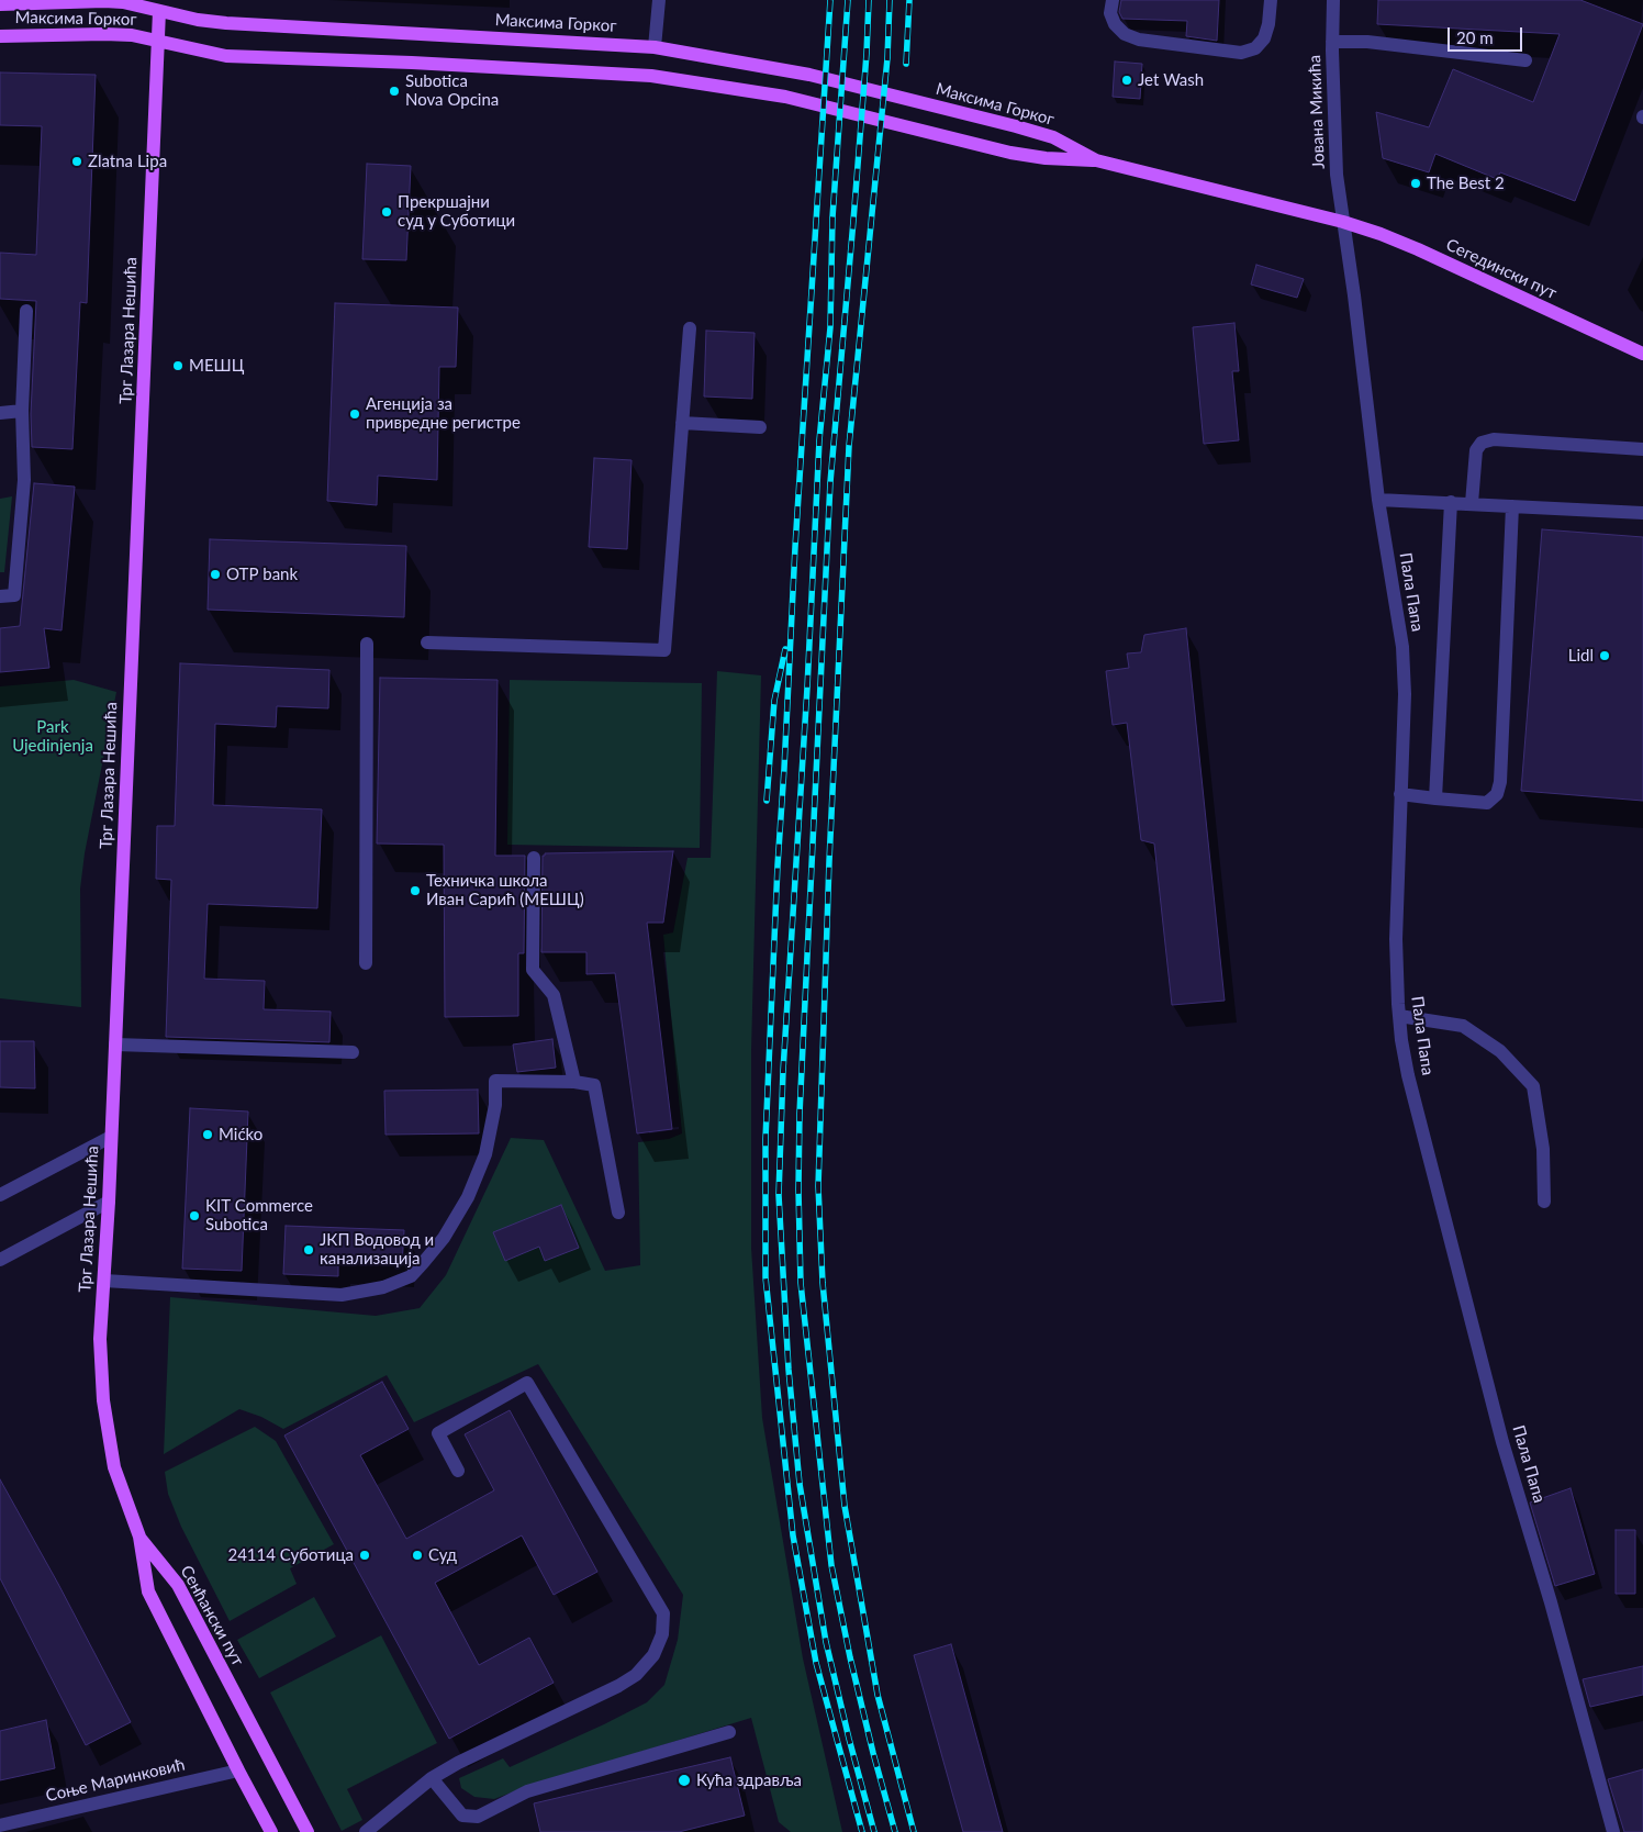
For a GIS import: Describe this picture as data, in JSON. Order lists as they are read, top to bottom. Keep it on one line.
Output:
{"streets":{"main road":["Максима Горког","Сегедински пут","Трг Лазара Нешића","Сенћански пут"],"street":["Јована Микића","Пала Папа","Соње Маринковић"]},"crossings":[["Максима Горког","Јована Микића"],["Максима Горког","Сегедински пут"],["Максима Горког","Трг Лазара Нешића"],["Максима Горког","Пала Папа"],["Јована Микића","Сегедински пут"],["Јована Микића","Пала Папа"],["Сегедински пут","Пала Папа"],["Трг Лазара Нешића","Сенћански пут"]],"parks":["Park Ujedinjenja"],"places":["Jet Wash","Subotica Nova Opcina","Zlatna Lipa","The Best 2","Прекршајни суд у Суботици","МЕШЦ","Агенција за привредне регистре","OTP bank","Lidl","Техничка школа Иван Сарић (МЕШЦ)","Mićko","KIT Commerce Subotica","ЈКП Водовод и канализација","24114 Суботица","Суд","Кућа здравља"],"scale_bar":"20 m"}
